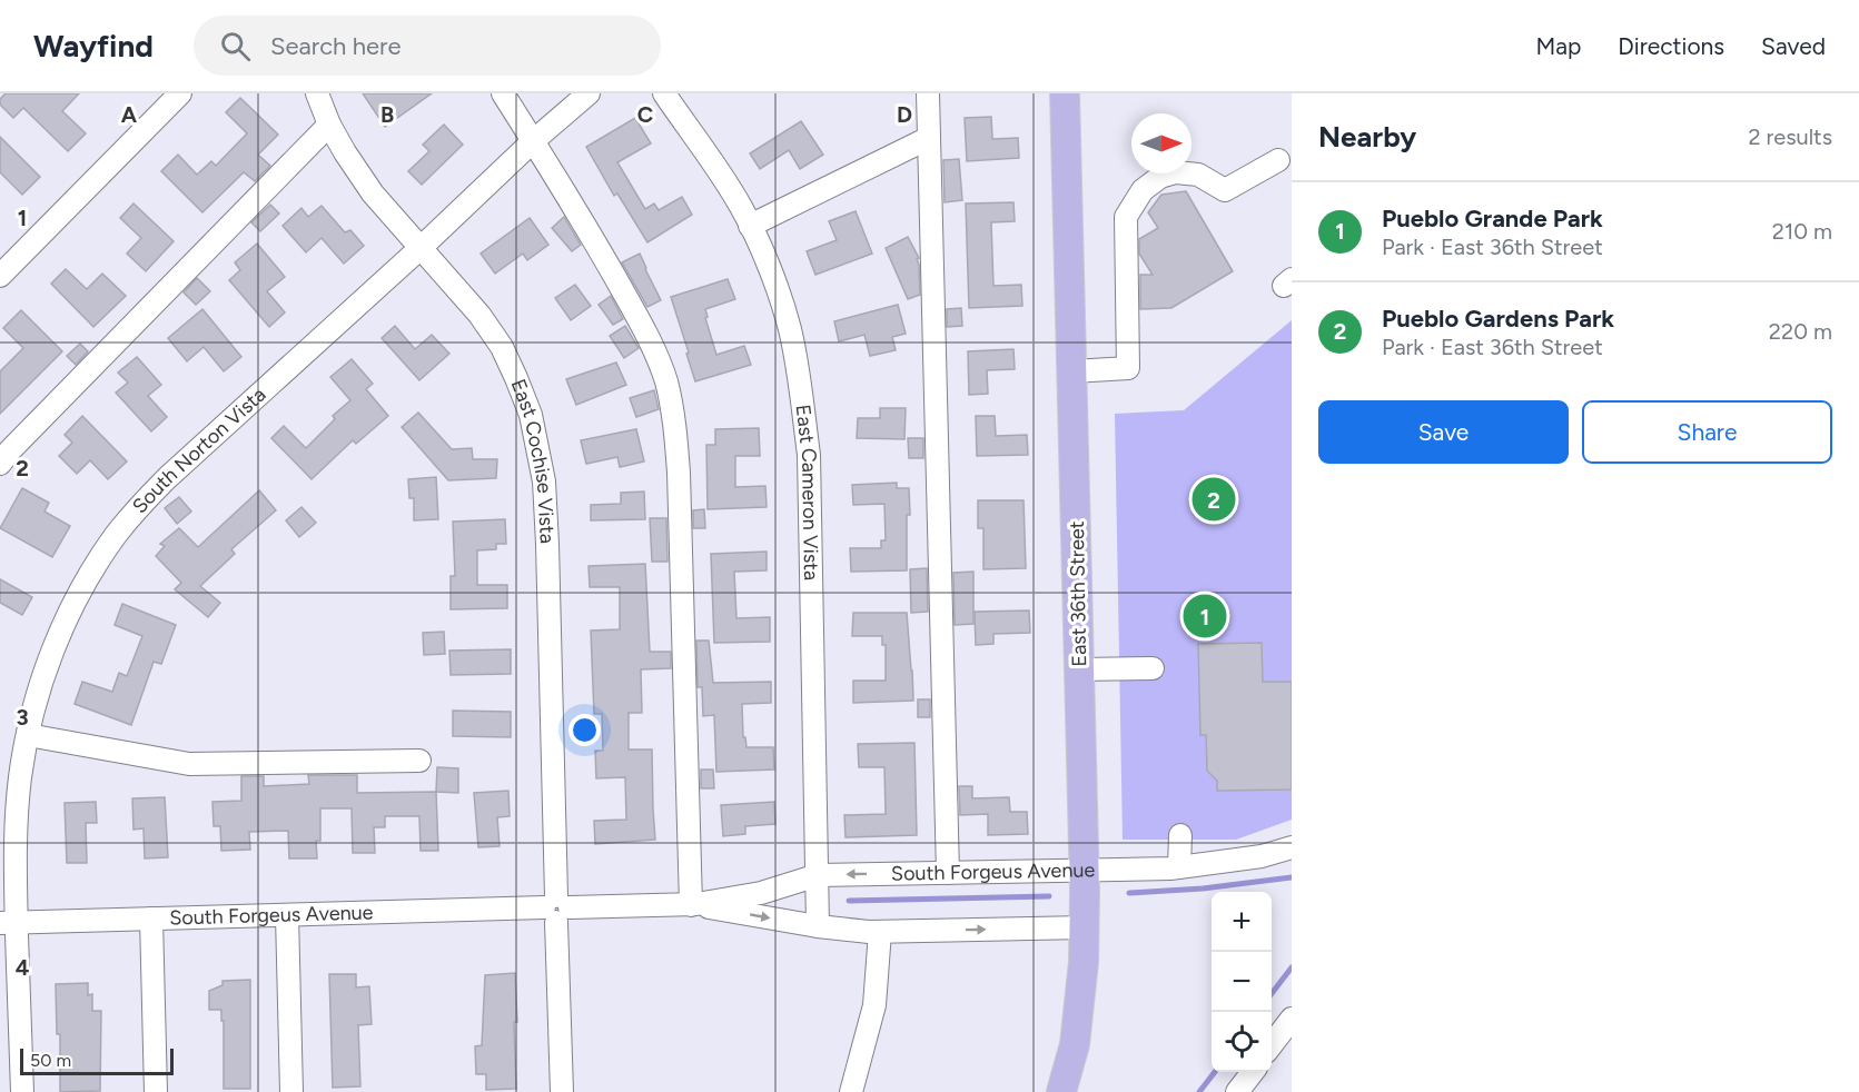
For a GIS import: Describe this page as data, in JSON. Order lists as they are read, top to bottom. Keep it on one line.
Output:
{"streets":{"main road":["East 36th Street"],"street":["South Norton Vista","East Cochise Vista","East Cameron Vista","South Forgeus Avenue"]},"crossings":[["South Norton Vista","East Cochise Vista"],["South Norton Vista","South Forgeus Avenue"],["East Cochise Vista","South Forgeus Avenue"],["East Cameron Vista","South Forgeus Avenue"],["East 36th Street","South Forgeus Avenue"]],"scale_bar":"50 m","north":"right","page":{"header":"Wayfind","search":"Search here","nav":["Map","Directions","Saved"],"heading":["Nearby","2 results"],"list":[{"mark":"1","name":"Pueblo Grande Park","note":"Park · East 36th Street","value":"210 m"},{"mark":"2","name":"Pueblo Gardens Park","note":"Park · East 36th Street","value":"220 m"}],"buttons":["Save","Share"],"pins":["2","1"],"map_buttons":["+","−"],"scale":"50 m"},"grid":{"columns":["A","B","C","D"],"rows":["1","2","3","4"]}}
